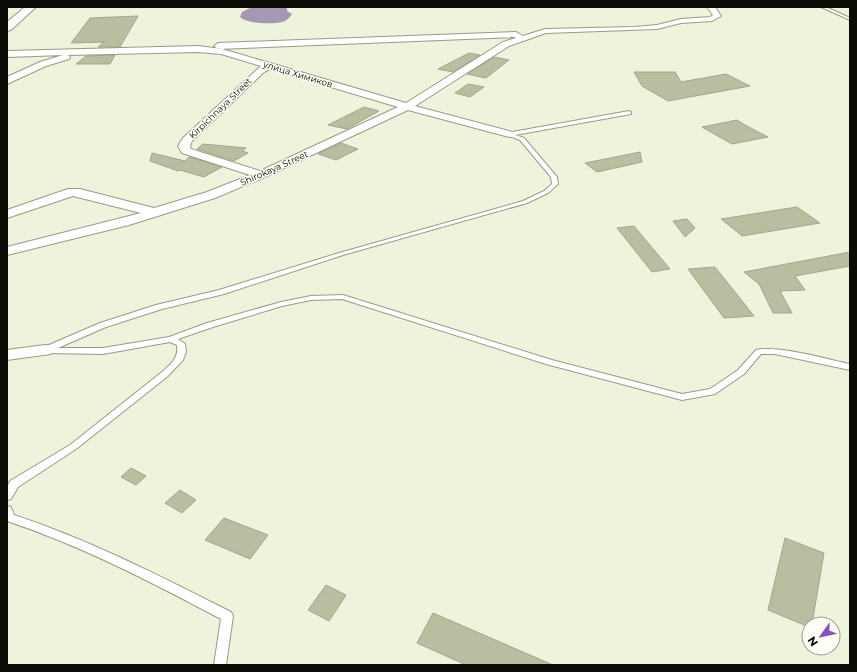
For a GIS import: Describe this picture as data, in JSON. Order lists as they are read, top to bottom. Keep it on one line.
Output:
{"streets":{"street":["улица Химиков","Kirpichnaya Street","Shirokaya Street"]},"crossings":[["улица Химиков","Kirpichnaya Street"],["улица Химиков","Shirokaya Street"],["Kirpichnaya Street","Shirokaya Street"]],"north":"bottom left"}
